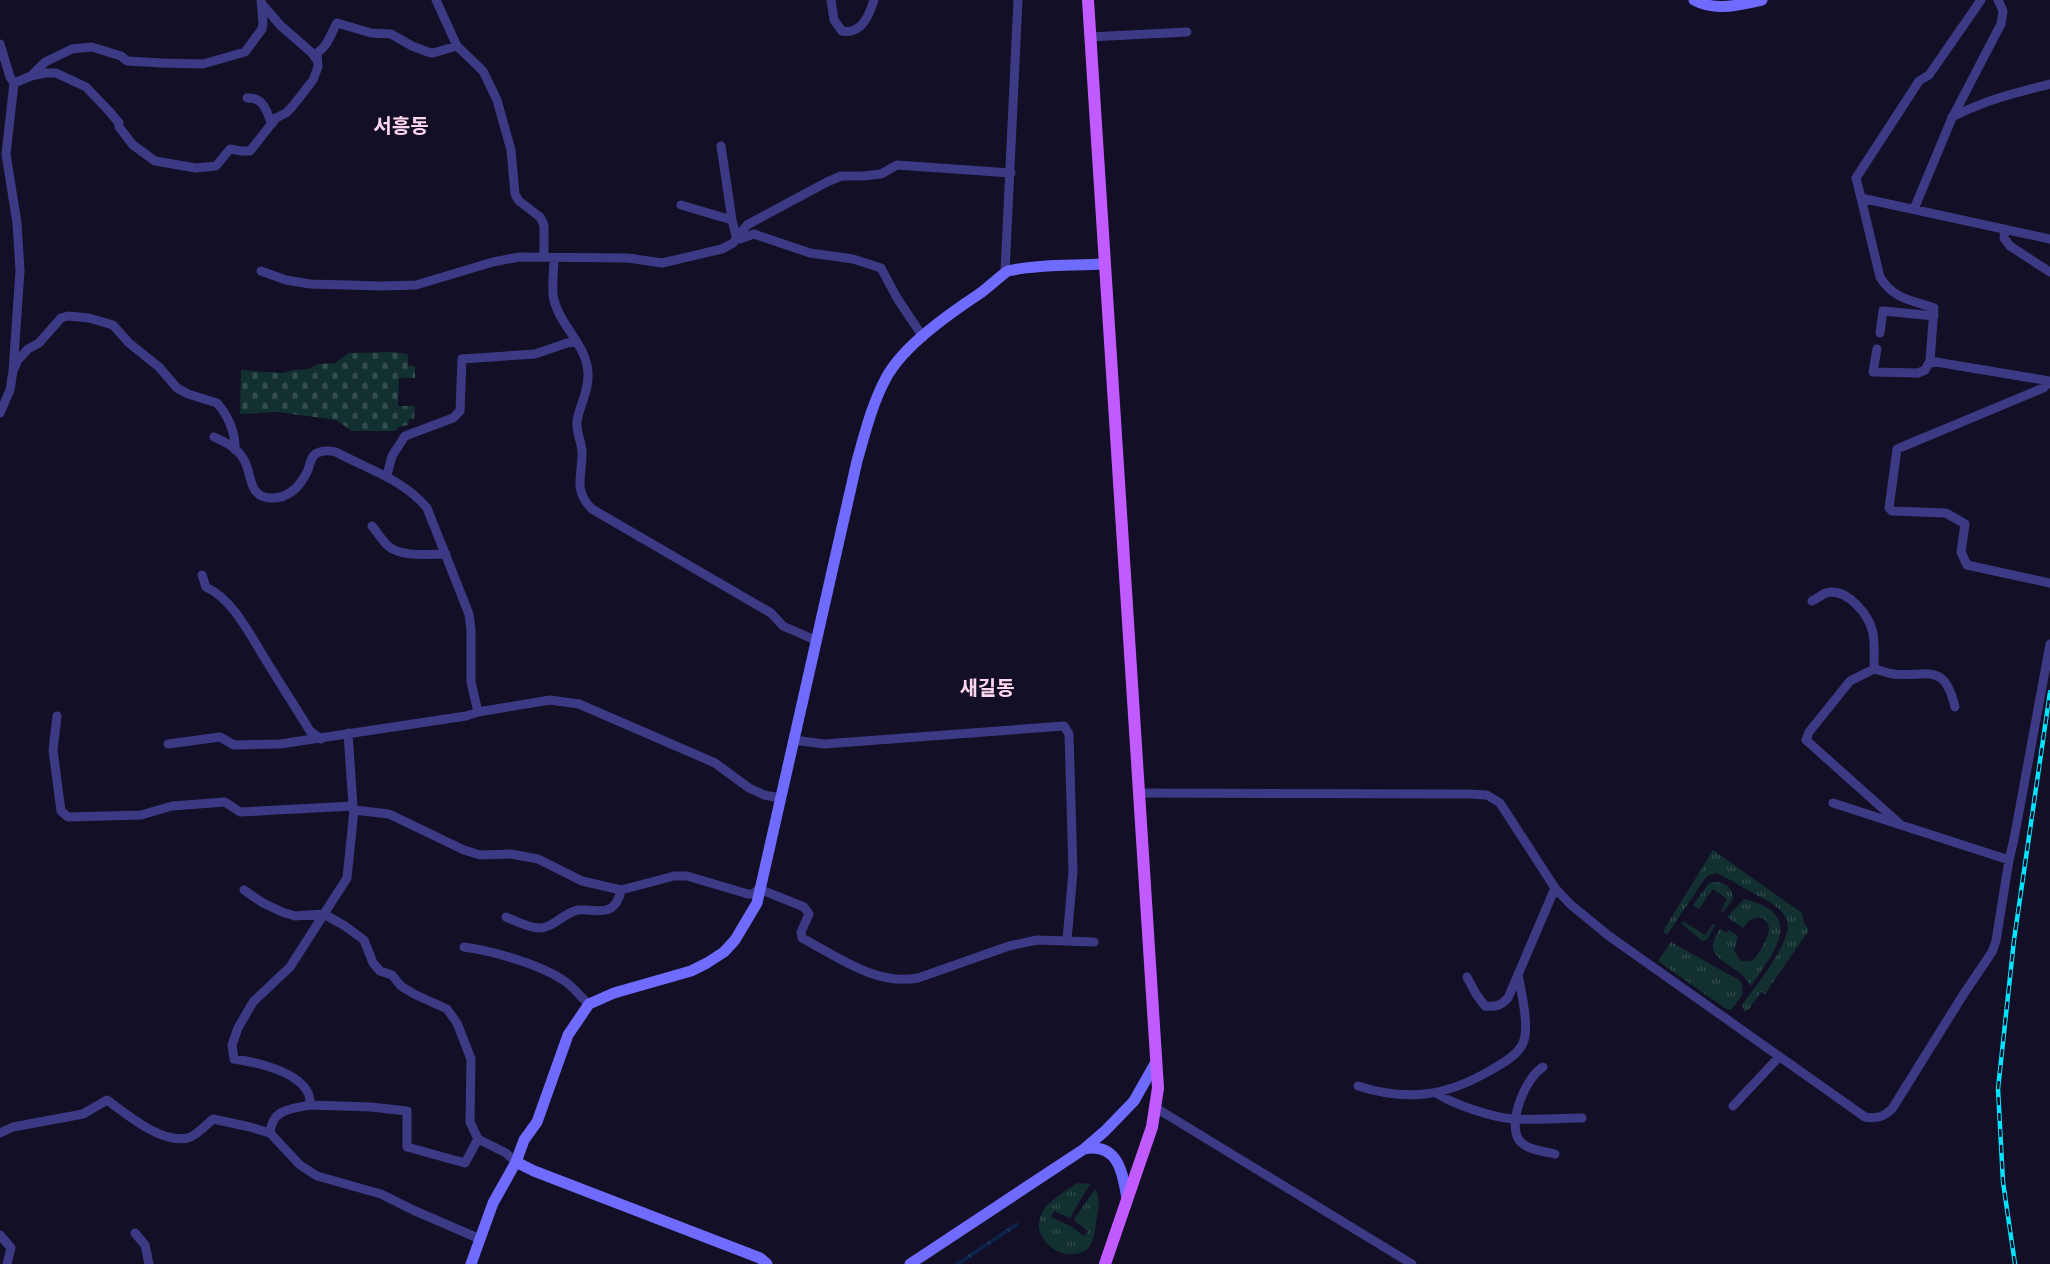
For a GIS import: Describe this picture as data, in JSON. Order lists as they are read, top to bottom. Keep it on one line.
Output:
{"districts":["서흥동","새길동"]}
